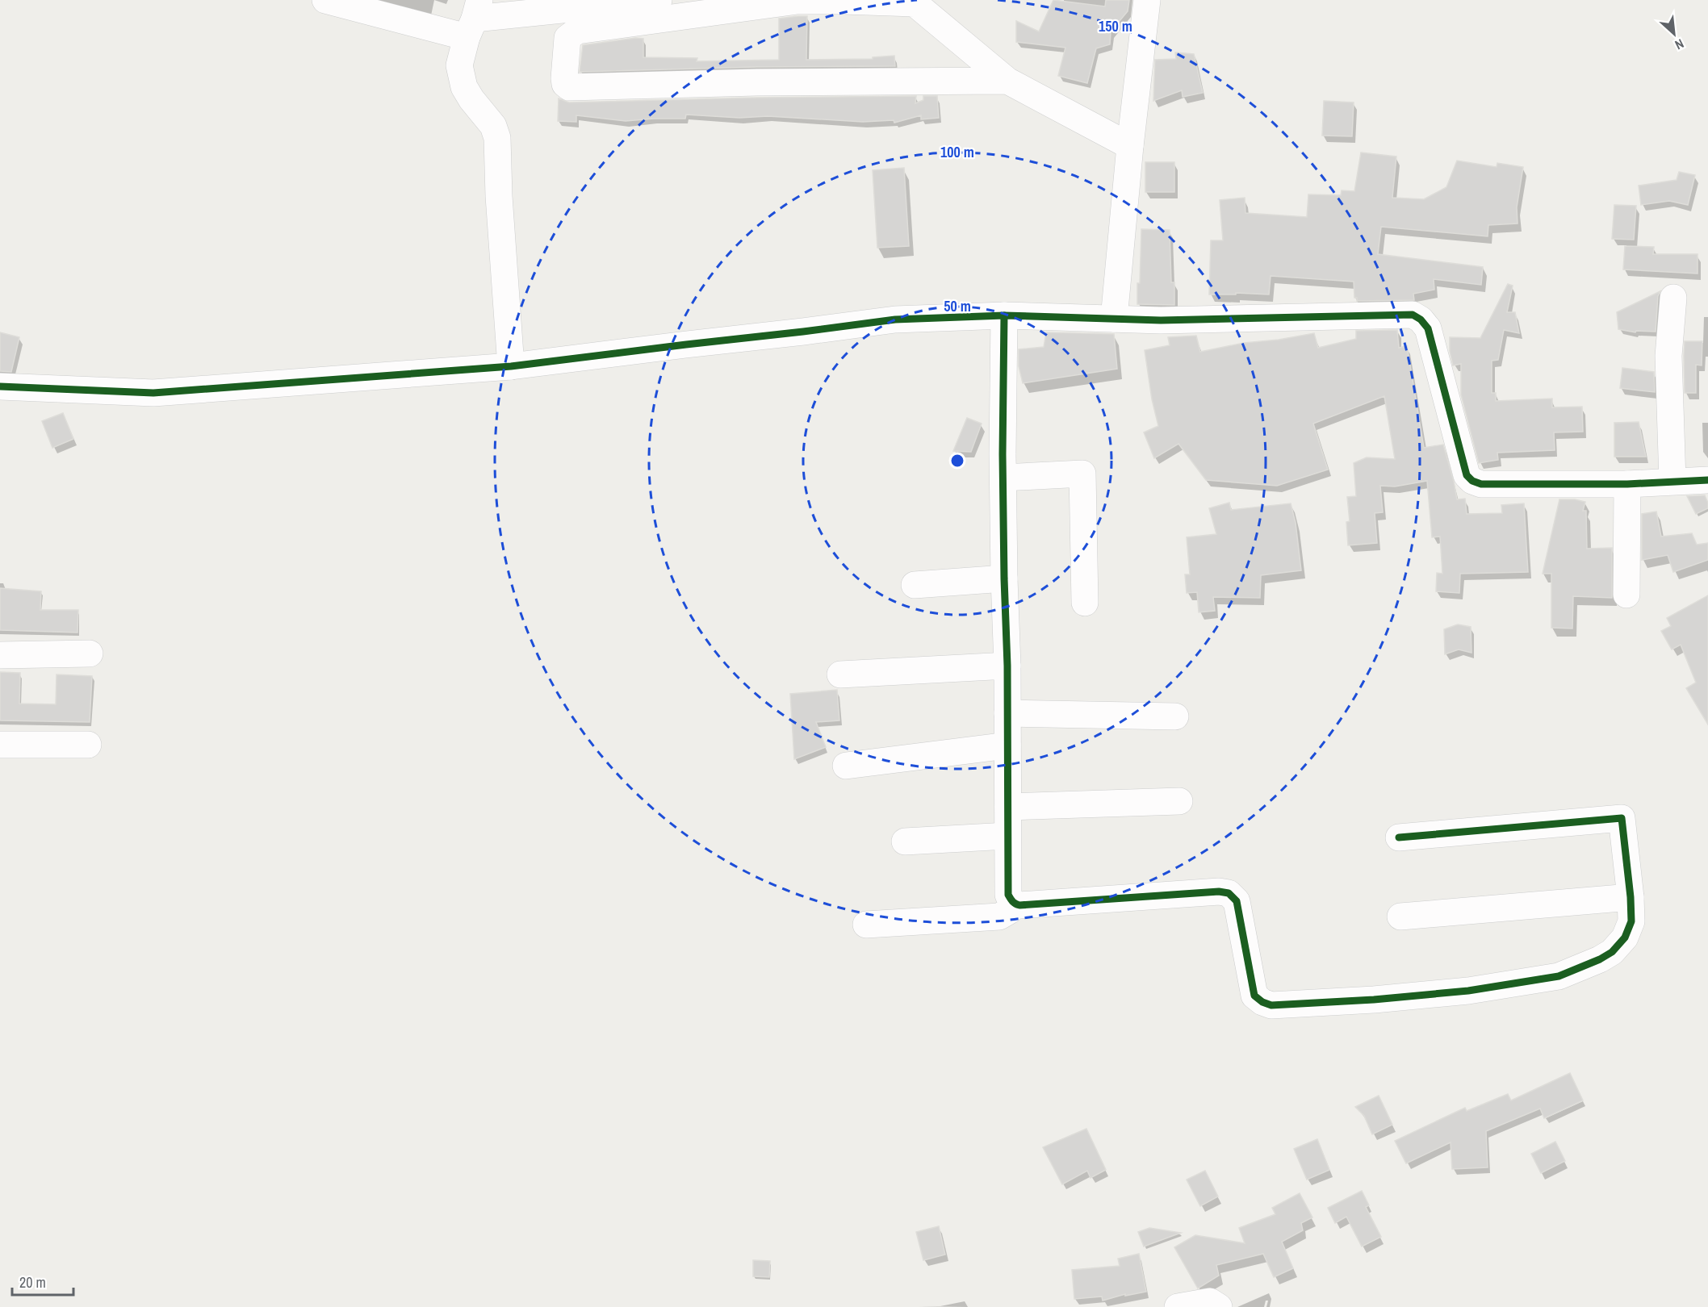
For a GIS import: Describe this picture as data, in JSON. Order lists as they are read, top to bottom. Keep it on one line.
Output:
{"scale_bar":"20 m","north":"bottom right","rings":["150 m","100 m","50 m"]}
